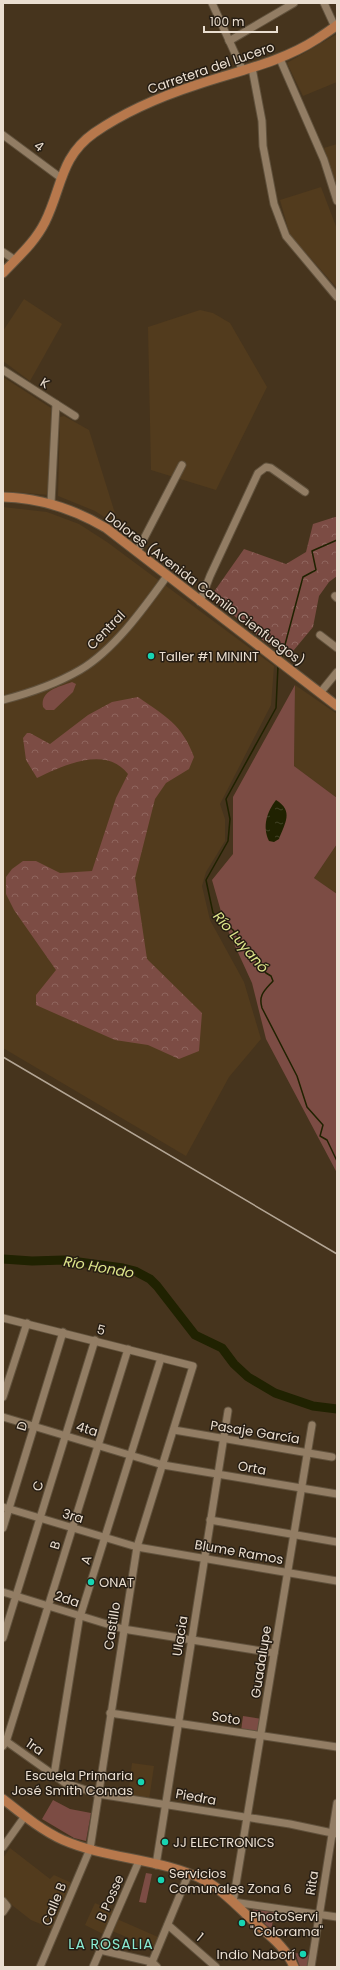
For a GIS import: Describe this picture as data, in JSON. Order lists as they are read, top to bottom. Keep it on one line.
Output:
{"streets":{"main road":["Carretera del Lucero","Dolores (Avenida Camilo Cienfuegos)"],"street":["4","K","Central","5","D","4ta","Pasaje García","Orta","C","3ra","B","Blume Ramos","A","2da","Castillo","Ulacia","Guadalupe","Soto","1ra","Piedra","Rita","B Posse","Calle B","1"]},"crossings":[["Carretera del Lucero","4"],["Dolores (Avenida Camilo Cienfuegos)","Central"],["5","D"],["5","C"],["5","B"],["5","A"],["5","Castillo"],["D","4ta"],["D","3ra"],["4ta","Orta"],["4ta","C"],["4ta","B"],["4ta","A"],["4ta","Castillo"],["Pasaje García","Castillo"],["Pasaje García","Ulacia"],["Pasaje García","Guadalupe"],["Orta","Castillo"],["Orta","Ulacia"],["Orta","Guadalupe"],["C","3ra"],["C","2da"],["3ra","B"],["3ra","Blume Ramos"],["3ra","A"],["3ra","Castillo"],["B","2da"],["B","1ra"],["Blume Ramos","Castillo"],["Blume Ramos","Ulacia"],["Blume Ramos","Guadalupe"],["A","2da"],["A","1ra"],["A","Piedra"],["2da","Castillo"],["2da","Ulacia"],["2da","Guadalupe"],["Castillo","Soto"],["Castillo","Piedra"],["Castillo","Calle B"],["Ulacia","Soto"],["Ulacia","Piedra"],["Guadalupe","Soto"],["Guadalupe","Piedra"],["1ra","Piedra"],["Piedra","Rita"]],"districts":["LA ROSALIA"],"water":["Río Luyanó","Río Hondo"],"places":["Taller #1 MININT","ONAT","Escuela Primaria José Smith Comas","JJ ELECTRONICS","Servicios Comunales Zona 6","PhotoServi \"Colorama\"","Indio Naborí"],"scale_bar":"100 m"}
